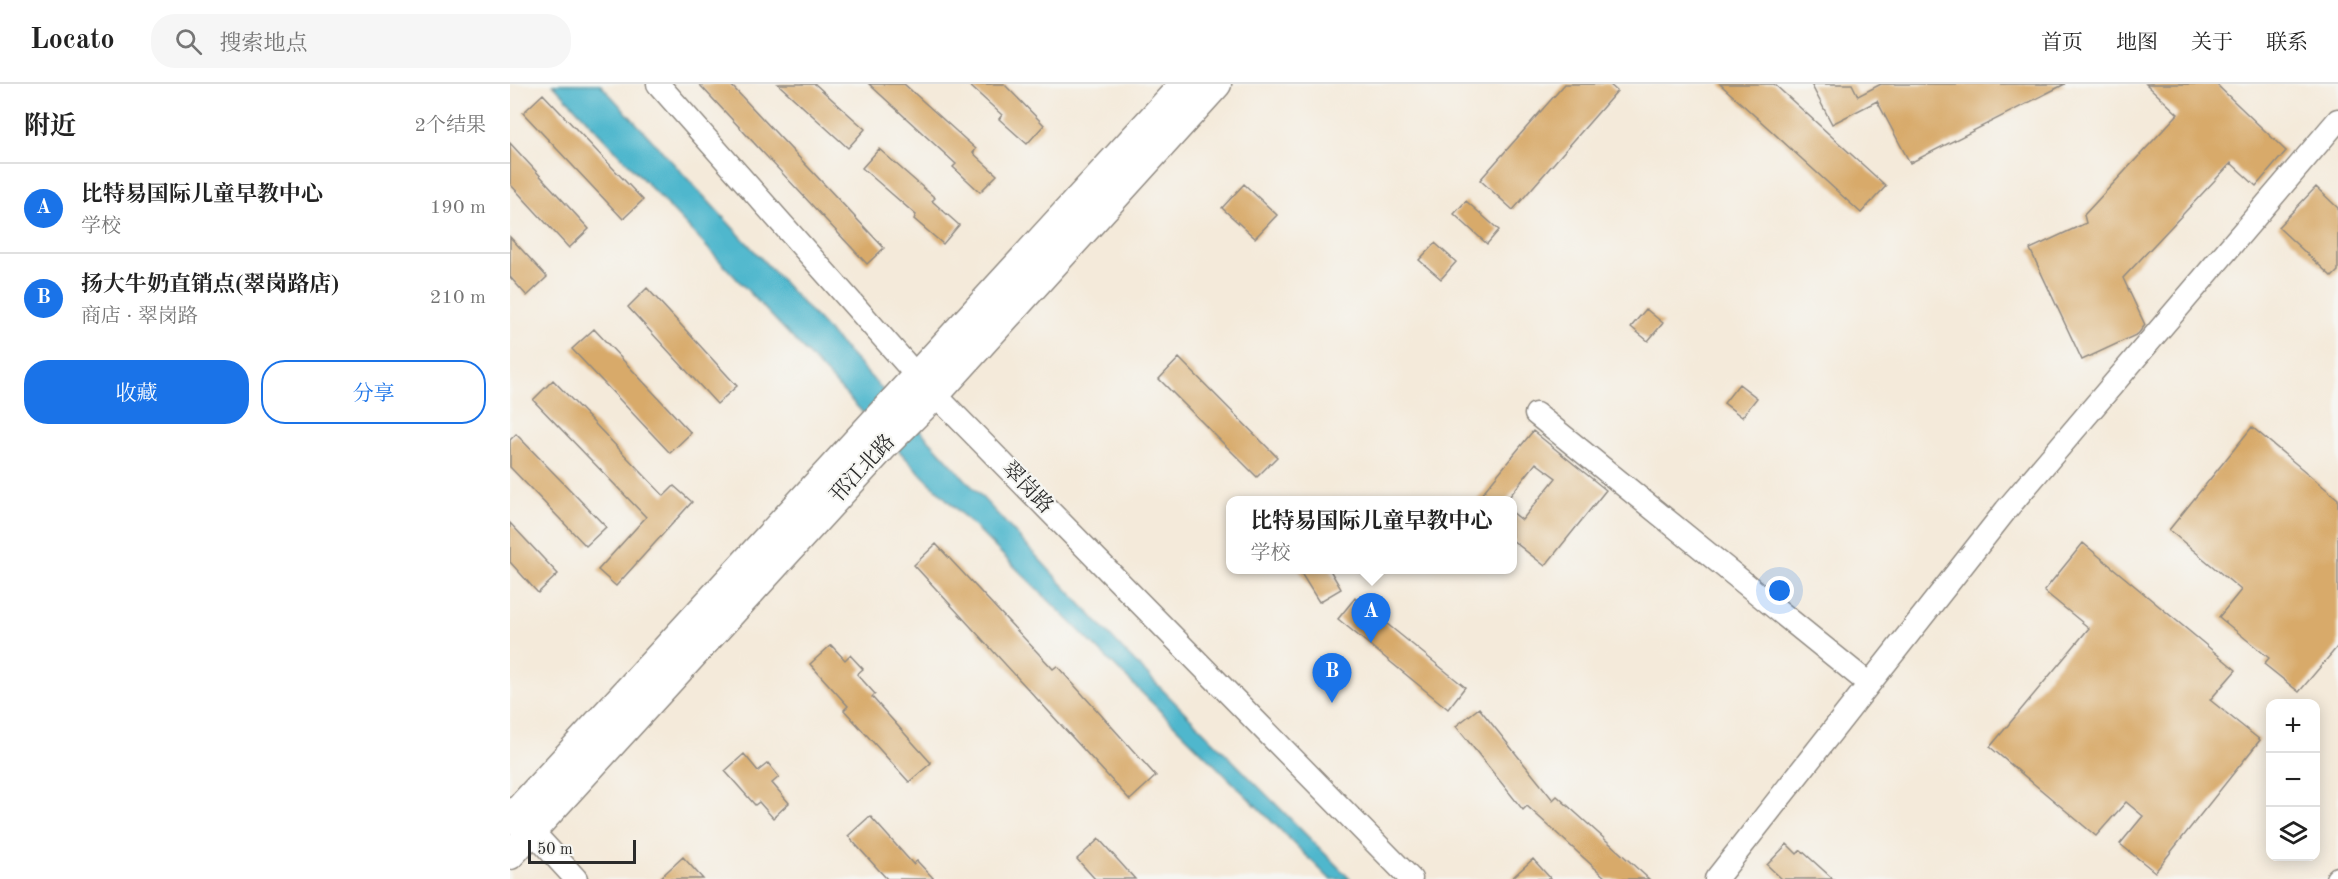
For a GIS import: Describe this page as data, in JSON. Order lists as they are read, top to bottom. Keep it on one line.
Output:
{"streets":{"main road":["邗江北路"],"street":["翠岗路"]},"crossings":[["邗江北路","翠岗路"]],"scale_bar":"50 m","page":{"header":"Locato","search":"搜索地点","nav":["首页","地图","关于","联系"],"heading":["附近","2个结果"],"list":[{"mark":"A","name":"比特易国际儿童早教中心","note":"学校","value":"190 m"},{"mark":"B","name":"扬大牛奶直销点(翠岗路店)","note":"商店 · 翠岗路","value":"210 m"}],"buttons":["收藏","分享"],"popup":["比特易国际儿童早教中心","学校"],"pins":["A","B"],"map_buttons":["+","−"],"scale":"50 m"}}
